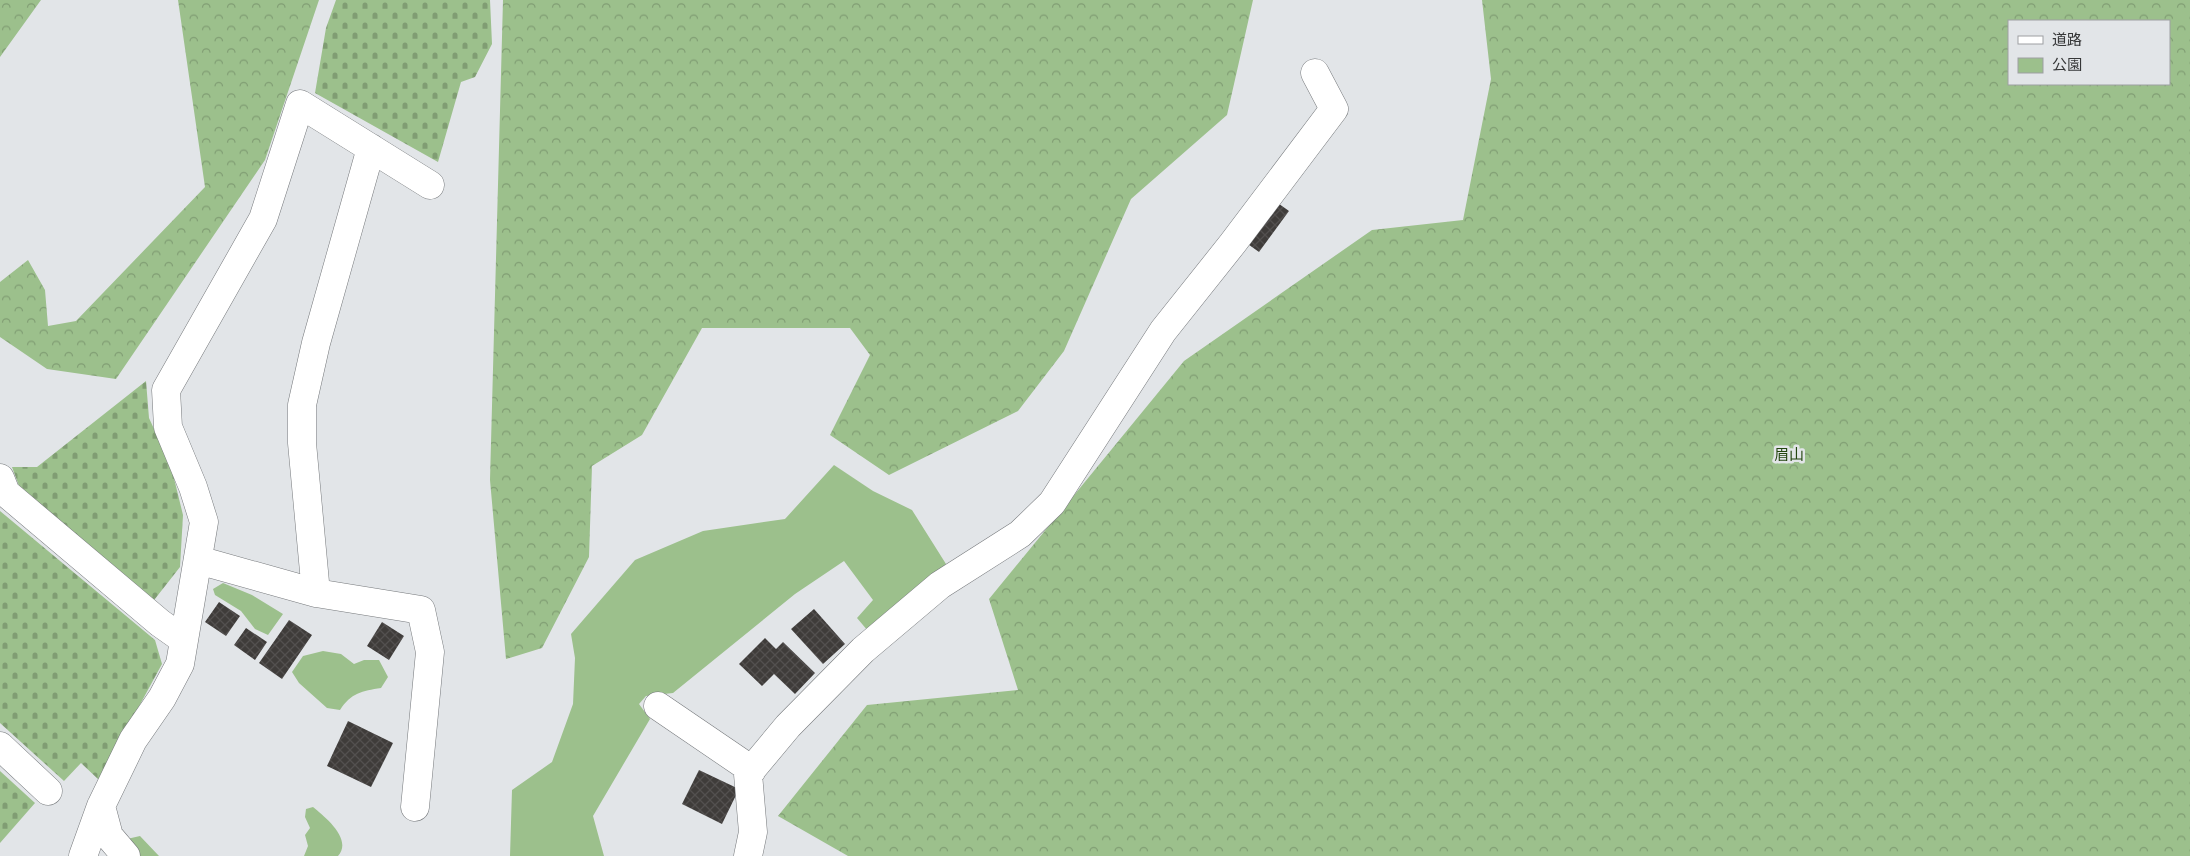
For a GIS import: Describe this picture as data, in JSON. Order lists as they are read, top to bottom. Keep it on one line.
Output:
{"parks":["眉山"],"legend":["道路","公園"]}
